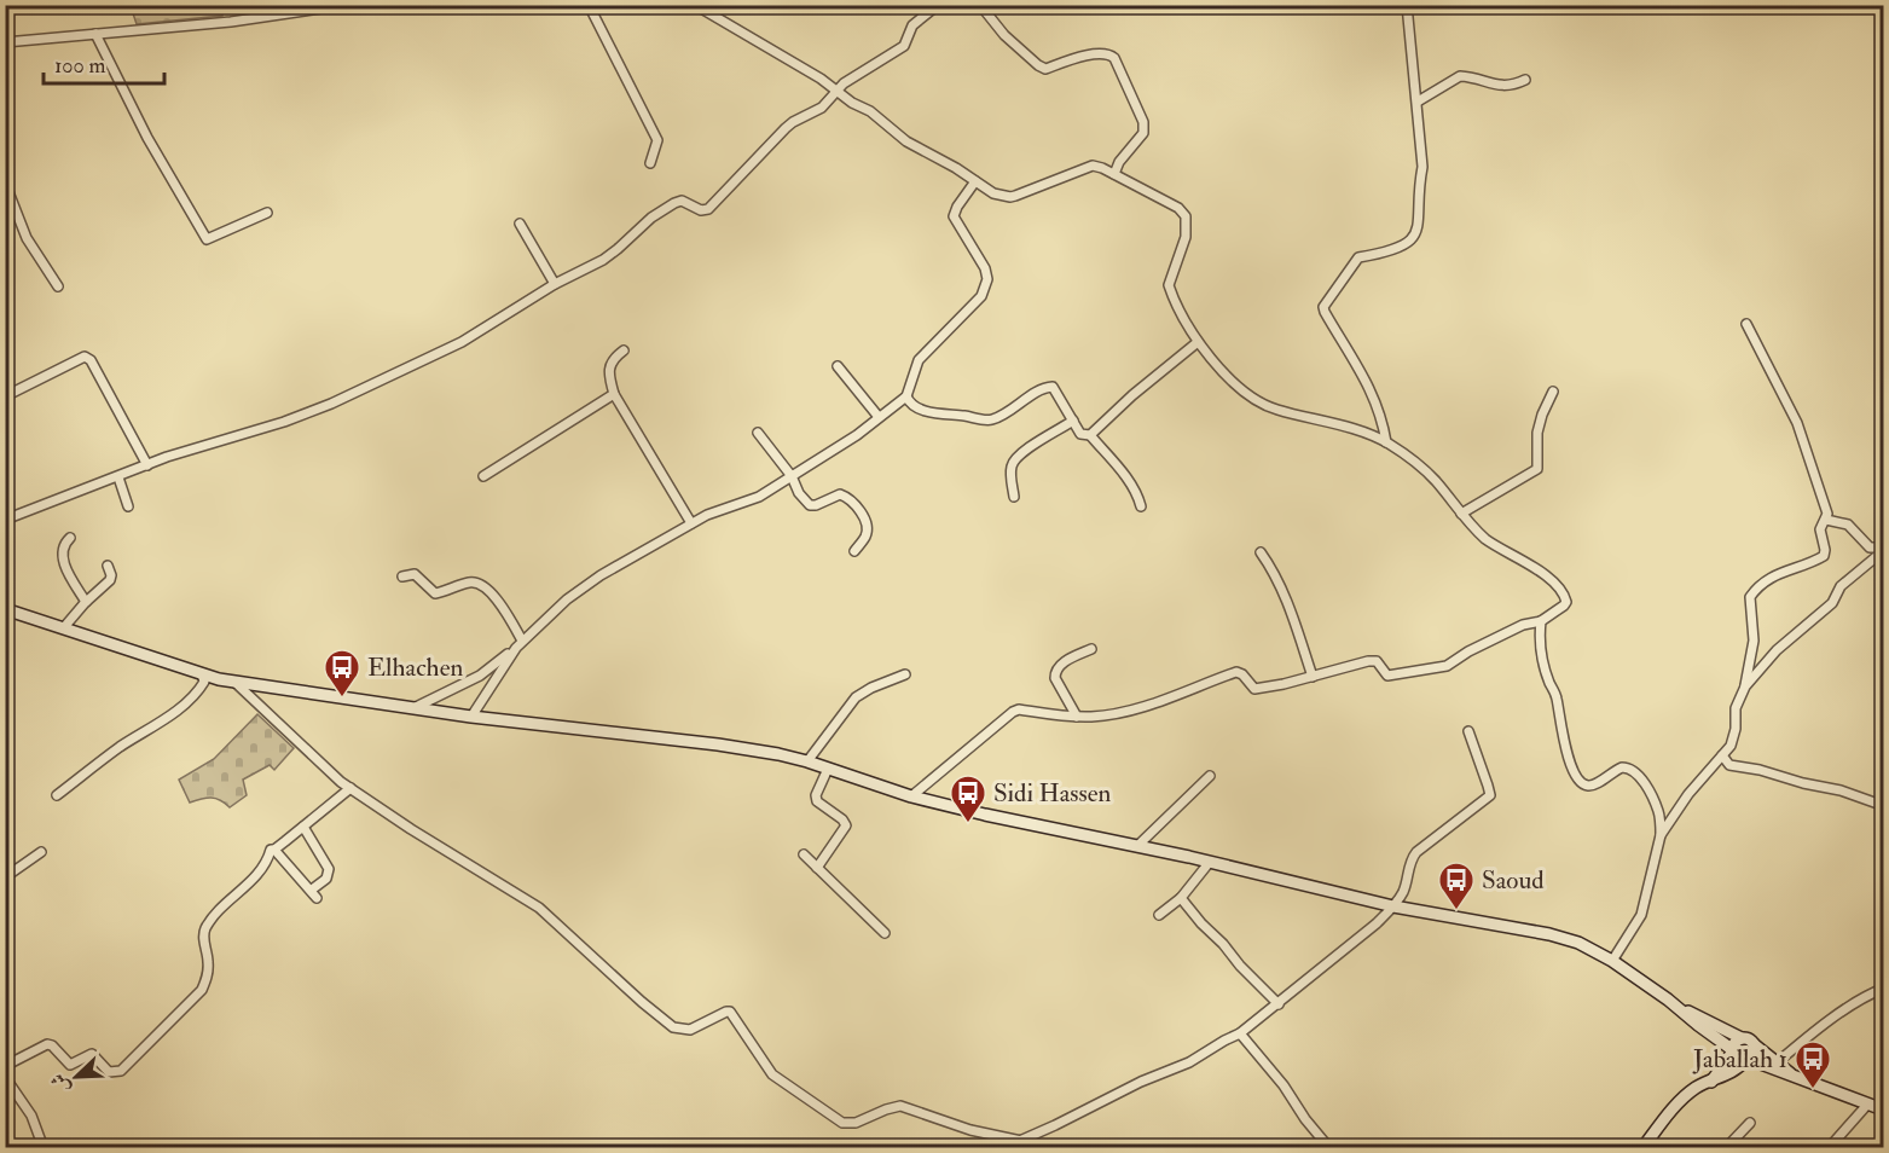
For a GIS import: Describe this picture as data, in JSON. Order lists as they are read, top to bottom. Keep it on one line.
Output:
{"places":{"bus stop":["Elhachen","Sidi Hassen","Saoud","Jaballah 1"]},"scale_bar":"100 m","north":"bottom left"}
